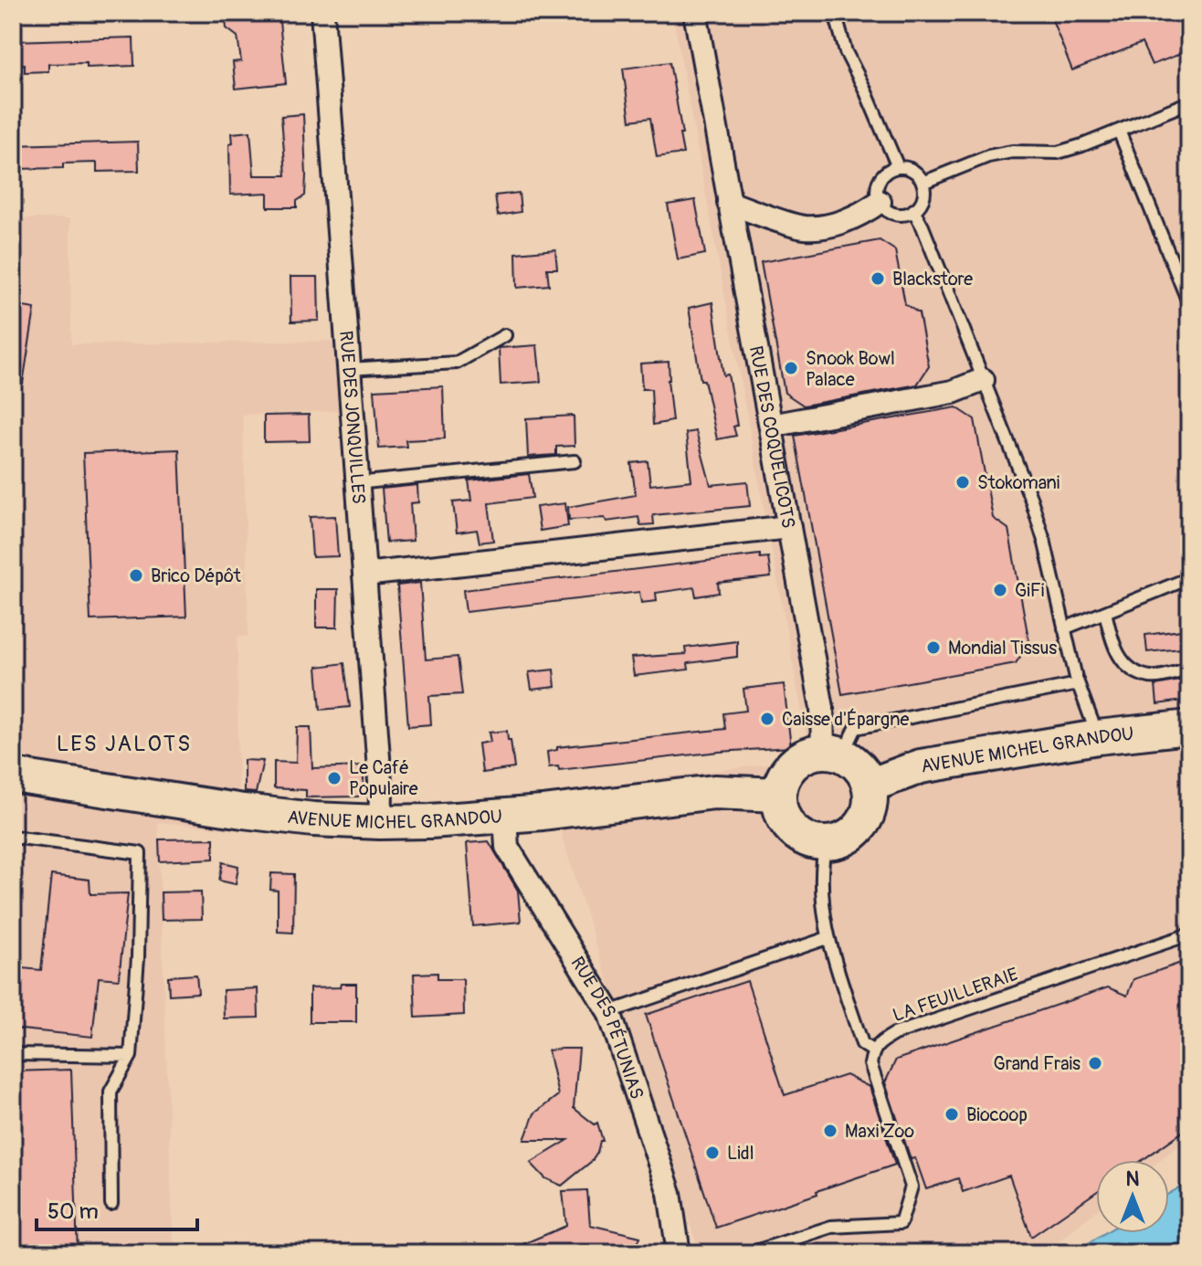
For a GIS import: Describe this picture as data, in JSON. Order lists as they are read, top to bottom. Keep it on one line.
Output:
{"streets":{"main road":["AVENUE MICHEL GRANDOU"],"street":["RUE DES JONQUILLES","RUE DES COQUELICOTS","RUE DES PÉTUNIAS"],"lane":["LA FEUILLERAIE"]},"crossings":[["RUE DES JONQUILLES","RUE DES COQUELICOTS"],["RUE DES JONQUILLES","AVENUE MICHEL GRANDOU"],["AVENUE MICHEL GRANDOU","RUE DES PÉTUNIAS"]],"districts":["LES JALOTS"],"places":["Blackstore","Snook Bowl Palace","Stokomani","Brico Dépôt","GiFi","Mondial Tissus","Caisse d'Épargne","Le Café Populaire","Grand Frais","Biocoop","Maxi Zoo","Lidl"],"scale_bar":"50 m","north":"top"}
